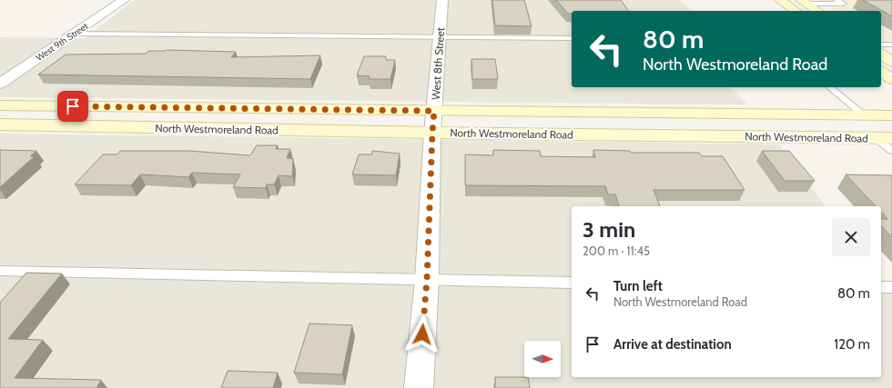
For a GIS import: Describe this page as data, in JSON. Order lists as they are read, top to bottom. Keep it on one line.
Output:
{"streets":{"main road":["North Westmoreland Road"],"street":["West 9th Street","West 8th Street"]},"crossings":[["West 8th Street","North Westmoreland Road"]],"north":"right","page":{"turn":["80 m","North Westmoreland Road"],"heading":["3 min","200 m · 11:45"],"list":[{"name":"Turn left","note":"North Westmoreland Road","value":"80 m"},{"name":"Arrive at destination","value":"120 m"}]}}
